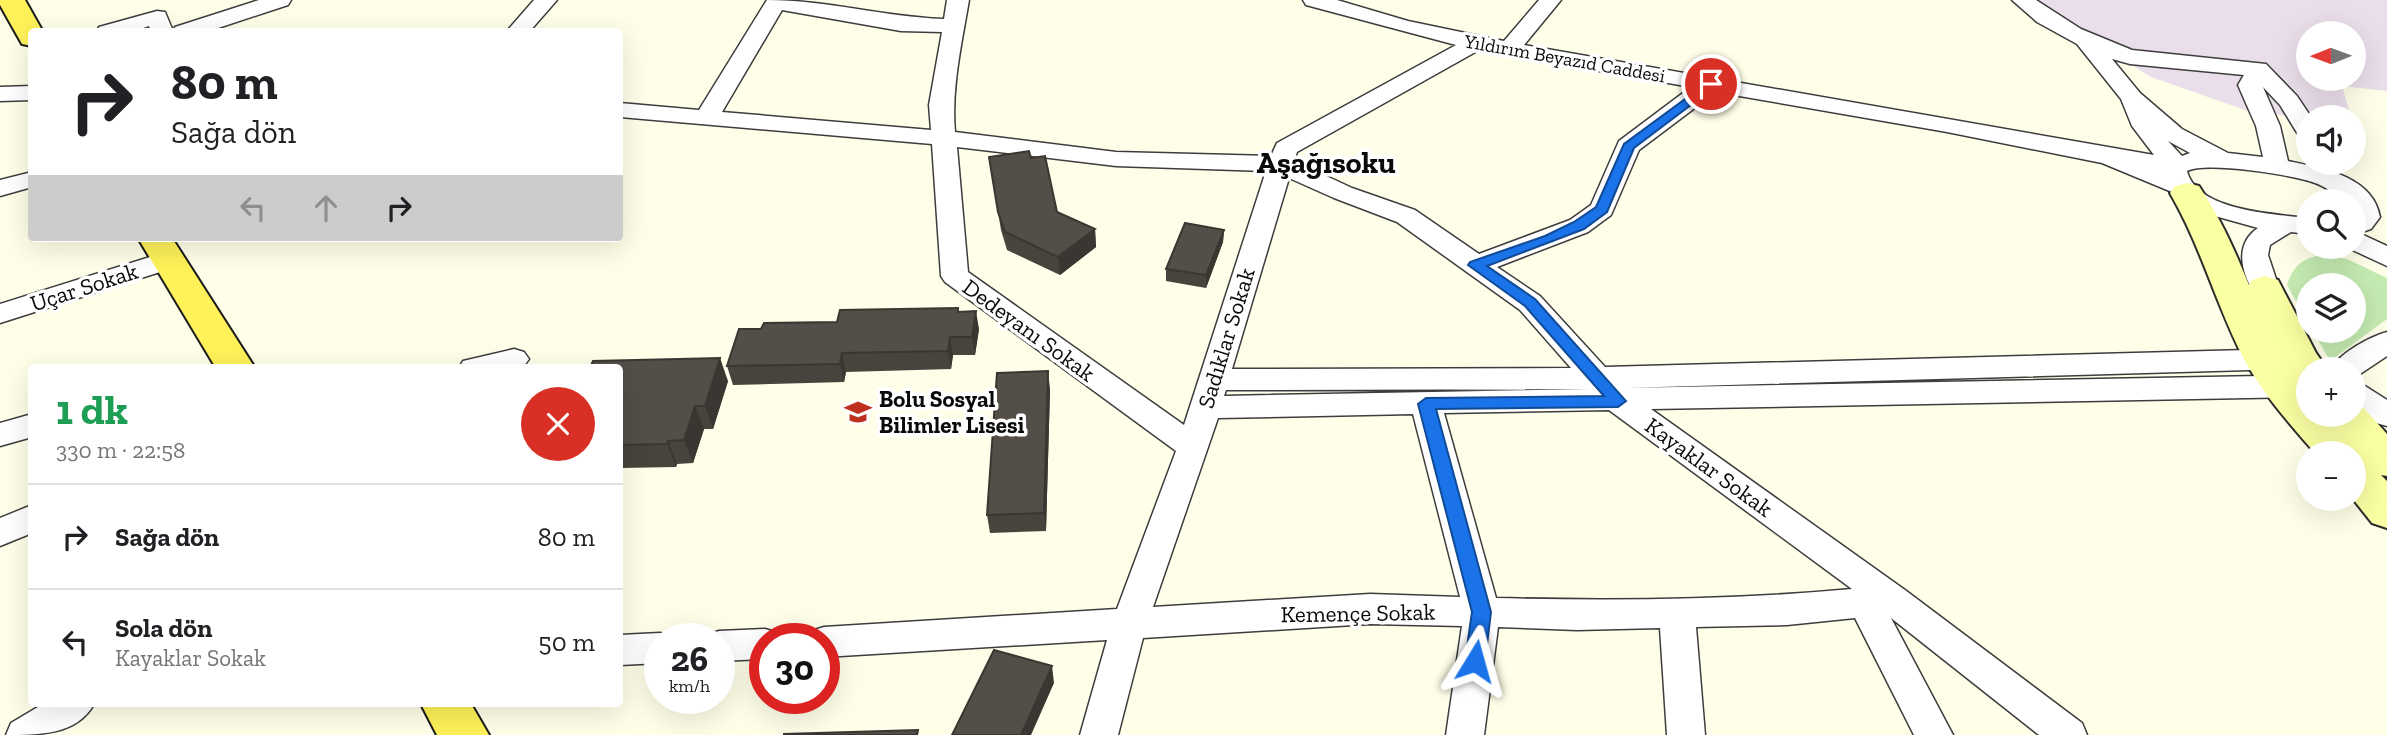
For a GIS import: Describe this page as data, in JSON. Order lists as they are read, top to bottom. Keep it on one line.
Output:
{"streets":{"street":["Yıldırım Beyazıd Caddesi","Uçar Sokak","Dedeyanı Sokak","Sadıklar Sokak","Kayaklar Sokak","Kemençe Sokak"]},"crossings":[["Yıldırım Beyazıd Caddesi","Sadıklar Sokak"],["Dedeyanı Sokak","Sadıklar Sokak"],["Sadıklar Sokak","Kayaklar Sokak"],["Sadıklar Sokak","Kemençe Sokak"],["Kayaklar Sokak","Kemençe Sokak"]],"districts":["Aşağısoku"],"places":{"school or university":["Bolu Sosyal Bilimler Lisesi"]},"north":"left","page":{"map_buttons":["+","−"],"turn":["80 m","Sağa dön"],"heading":["1 dk","330 m · 22:58"],"list":[{"name":"Sağa dön","value":"80 m"},{"name":"Sola dön","note":"Kayaklar Sokak","value":"50 m"}],"speed":"26 km/h","limit":"30"}}
